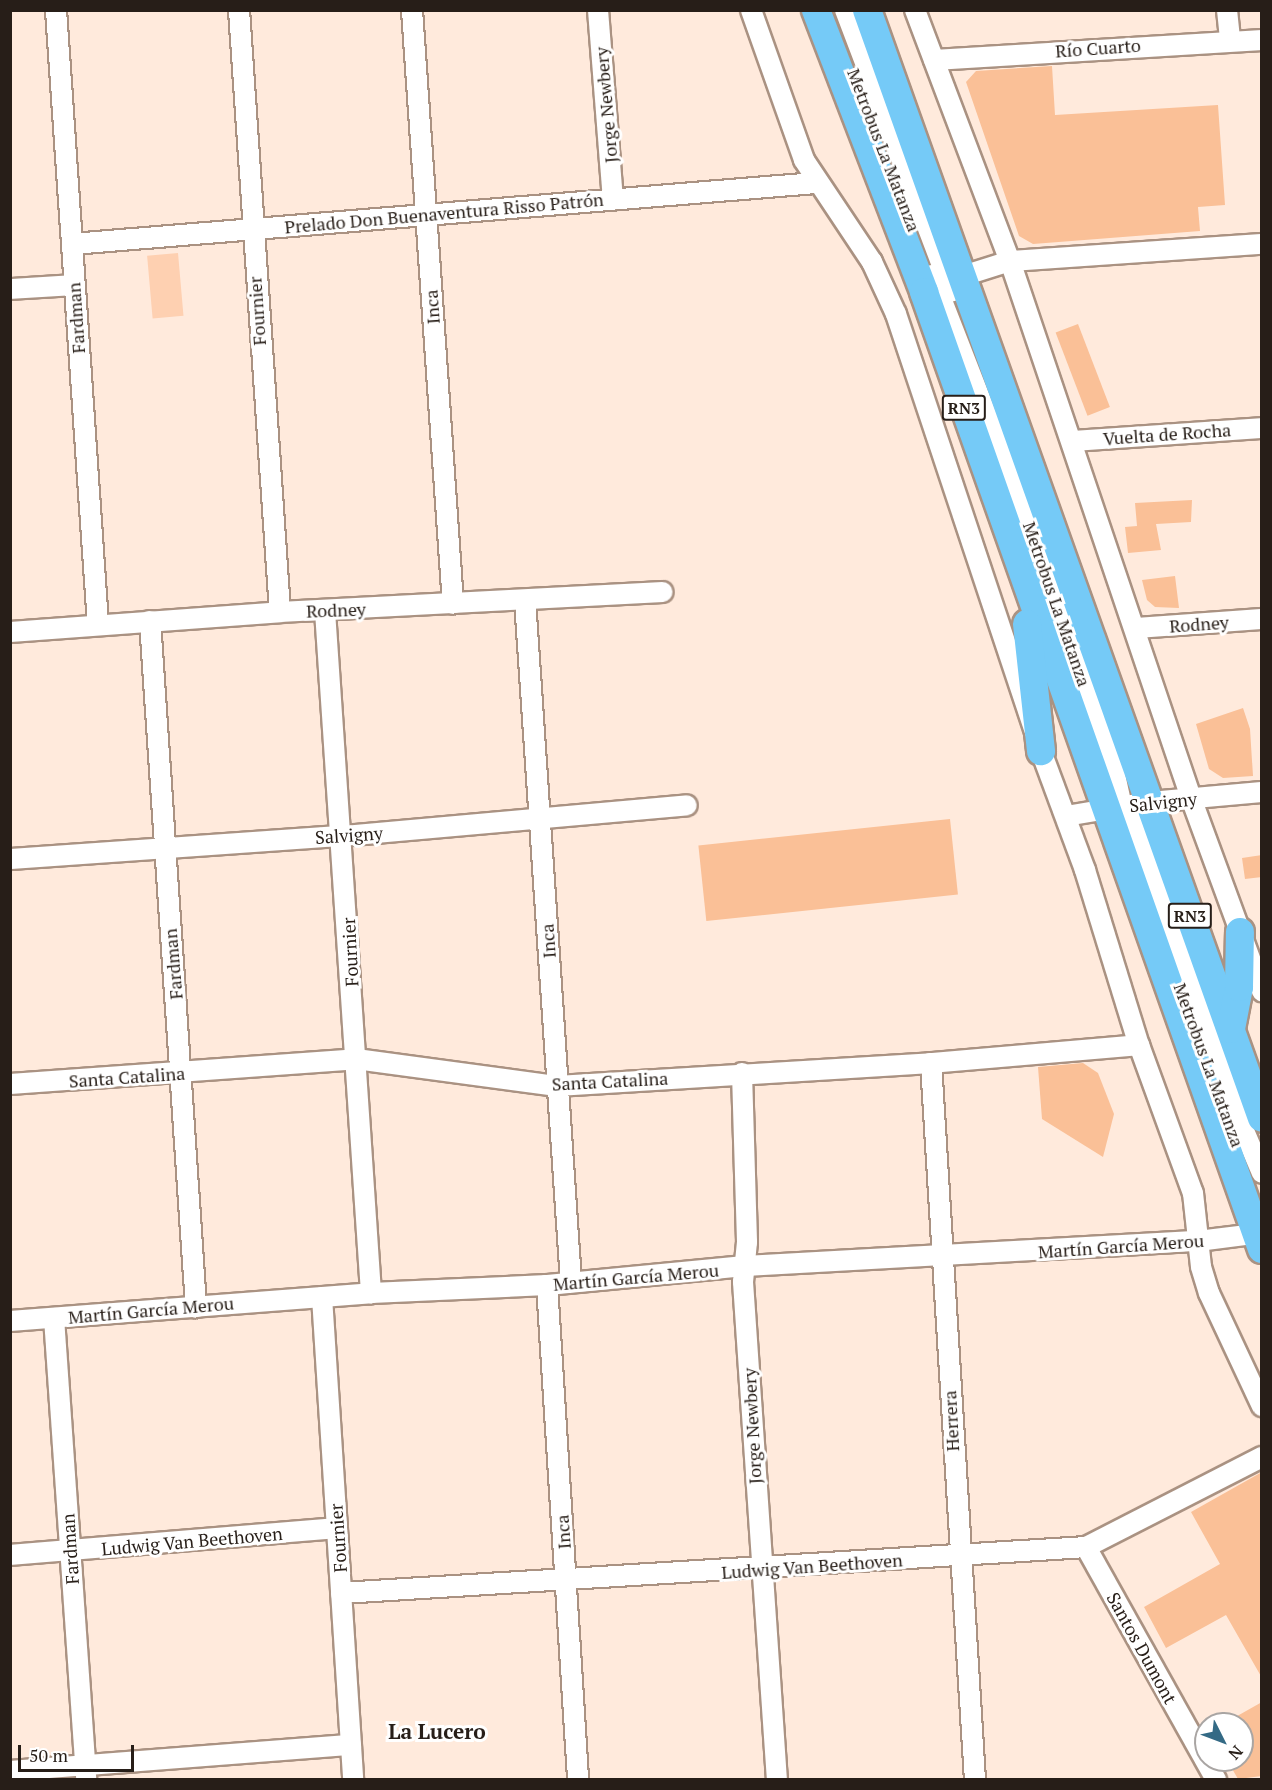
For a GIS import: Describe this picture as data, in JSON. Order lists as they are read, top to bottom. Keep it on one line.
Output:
{"streets":{"highway":["RN3"],"street":["Río Cuarto","Jorge Newbery","Metrobus La Matanza","Prelado Don Buenaventura Risso Patrón","Inca","Fournier","Fardman","Vuelta de Rocha","Rodney","Salvigny","Santa Catalina","Martín García Merou","Herrera","Ludwig Van Beethoven","Santos Dumont"]},"crossings":[["Jorge Newbery","Prelado Don Buenaventura Risso Patrón"],["Jorge Newbery","Santa Catalina"],["Jorge Newbery","Martín García Merou"],["Jorge Newbery","Ludwig Van Beethoven"],["Metrobus La Matanza","RN3"],["Metrobus La Matanza","Salvigny"],["Prelado Don Buenaventura Risso Patrón","Inca"],["Prelado Don Buenaventura Risso Patrón","Fournier"],["Prelado Don Buenaventura Risso Patrón","Fardman"],["Inca","Rodney"],["Inca","Salvigny"],["Inca","Santa Catalina"],["Inca","Martín García Merou"],["Inca","Ludwig Van Beethoven"],["Fournier","Rodney"],["Fournier","Salvigny"],["Fournier","Santa Catalina"],["Fournier","Martín García Merou"],["Fournier","Ludwig Van Beethoven"],["Fardman","Rodney"],["Fardman","Salvigny"],["Fardman","Santa Catalina"],["Fardman","Martín García Merou"],["Fardman","Ludwig Van Beethoven"],["RN3","Salvigny"],["RN3","Martín García Merou"],["Santa Catalina","Herrera"],["Martín García Merou","Herrera"],["Herrera","Ludwig Van Beethoven"],["Ludwig Van Beethoven","Santos Dumont"]],"districts":["La Lucero"],"scale_bar":"50 m","north":"bottom right"}
